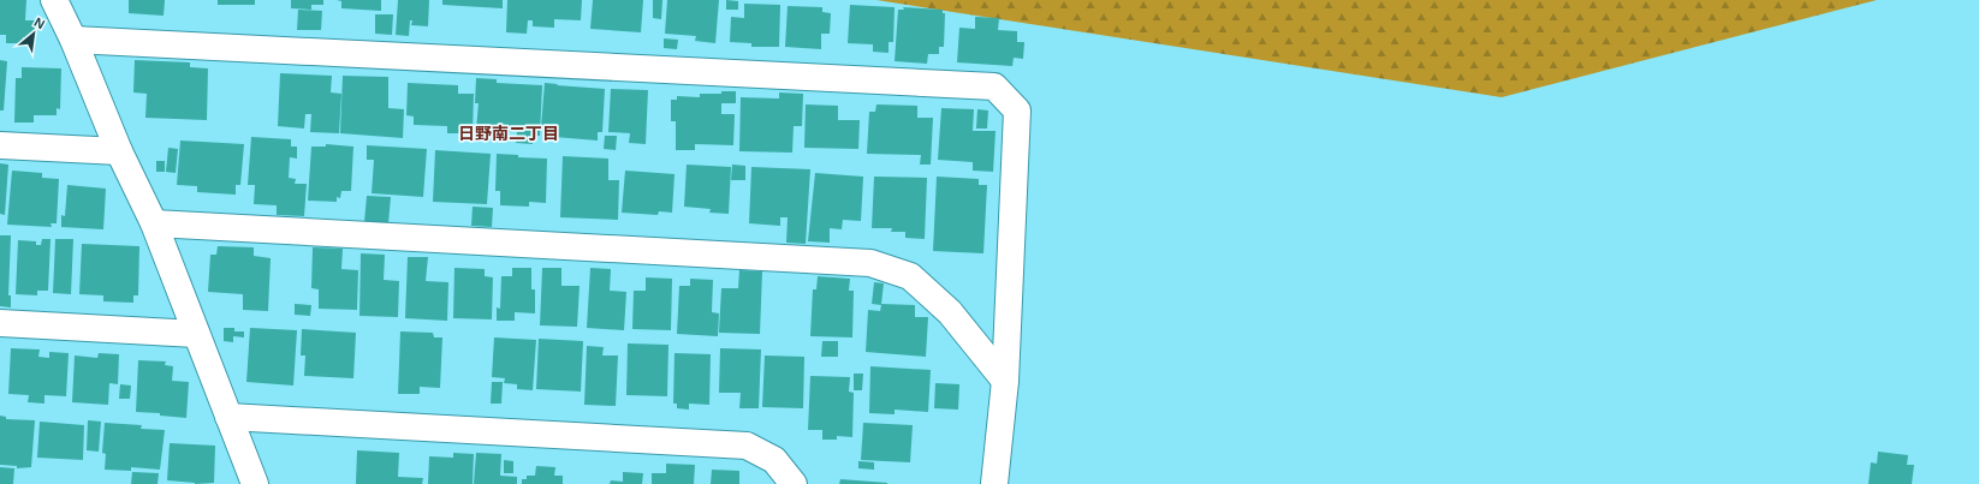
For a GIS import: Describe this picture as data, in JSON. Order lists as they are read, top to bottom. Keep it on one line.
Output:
{"districts":["日野南二丁目"],"north":"top right"}
